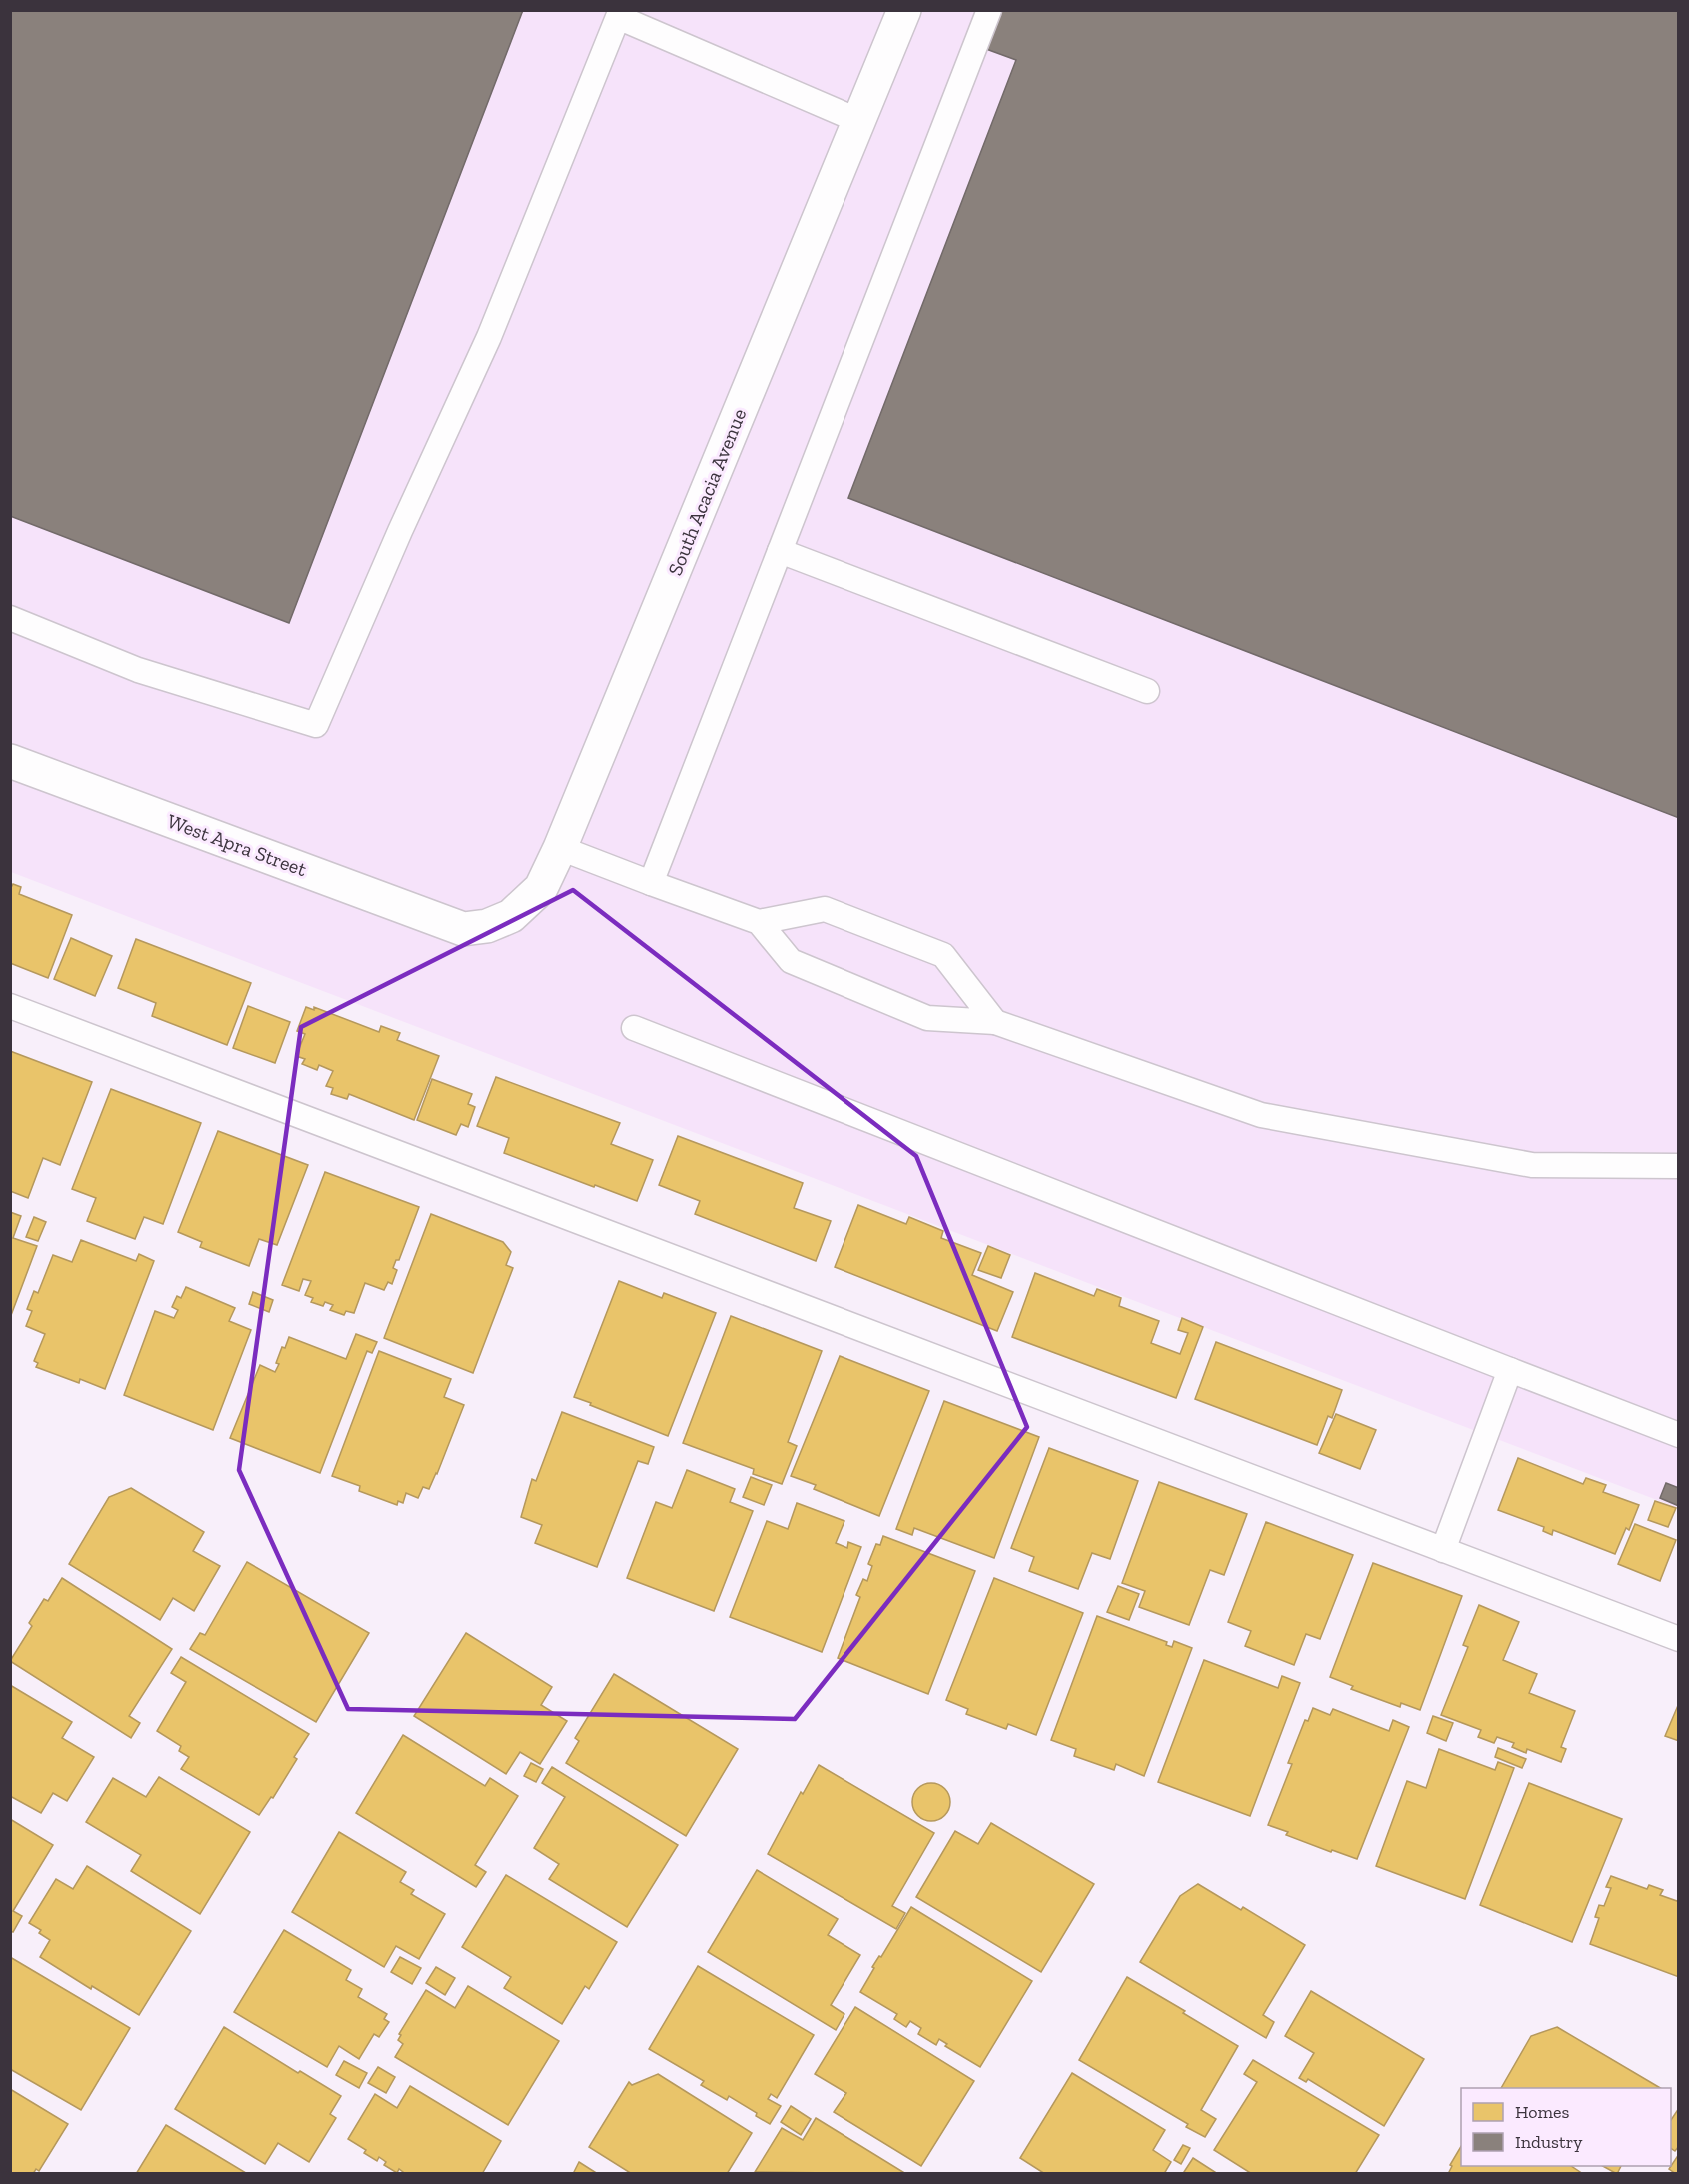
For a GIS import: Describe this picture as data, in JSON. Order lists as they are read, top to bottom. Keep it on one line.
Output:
{"streets":{"street":["South Acacia Avenue","West Apra Street"]},"crossings":[["South Acacia Avenue","West Apra Street"]],"legend":["Homes","Industry"]}
